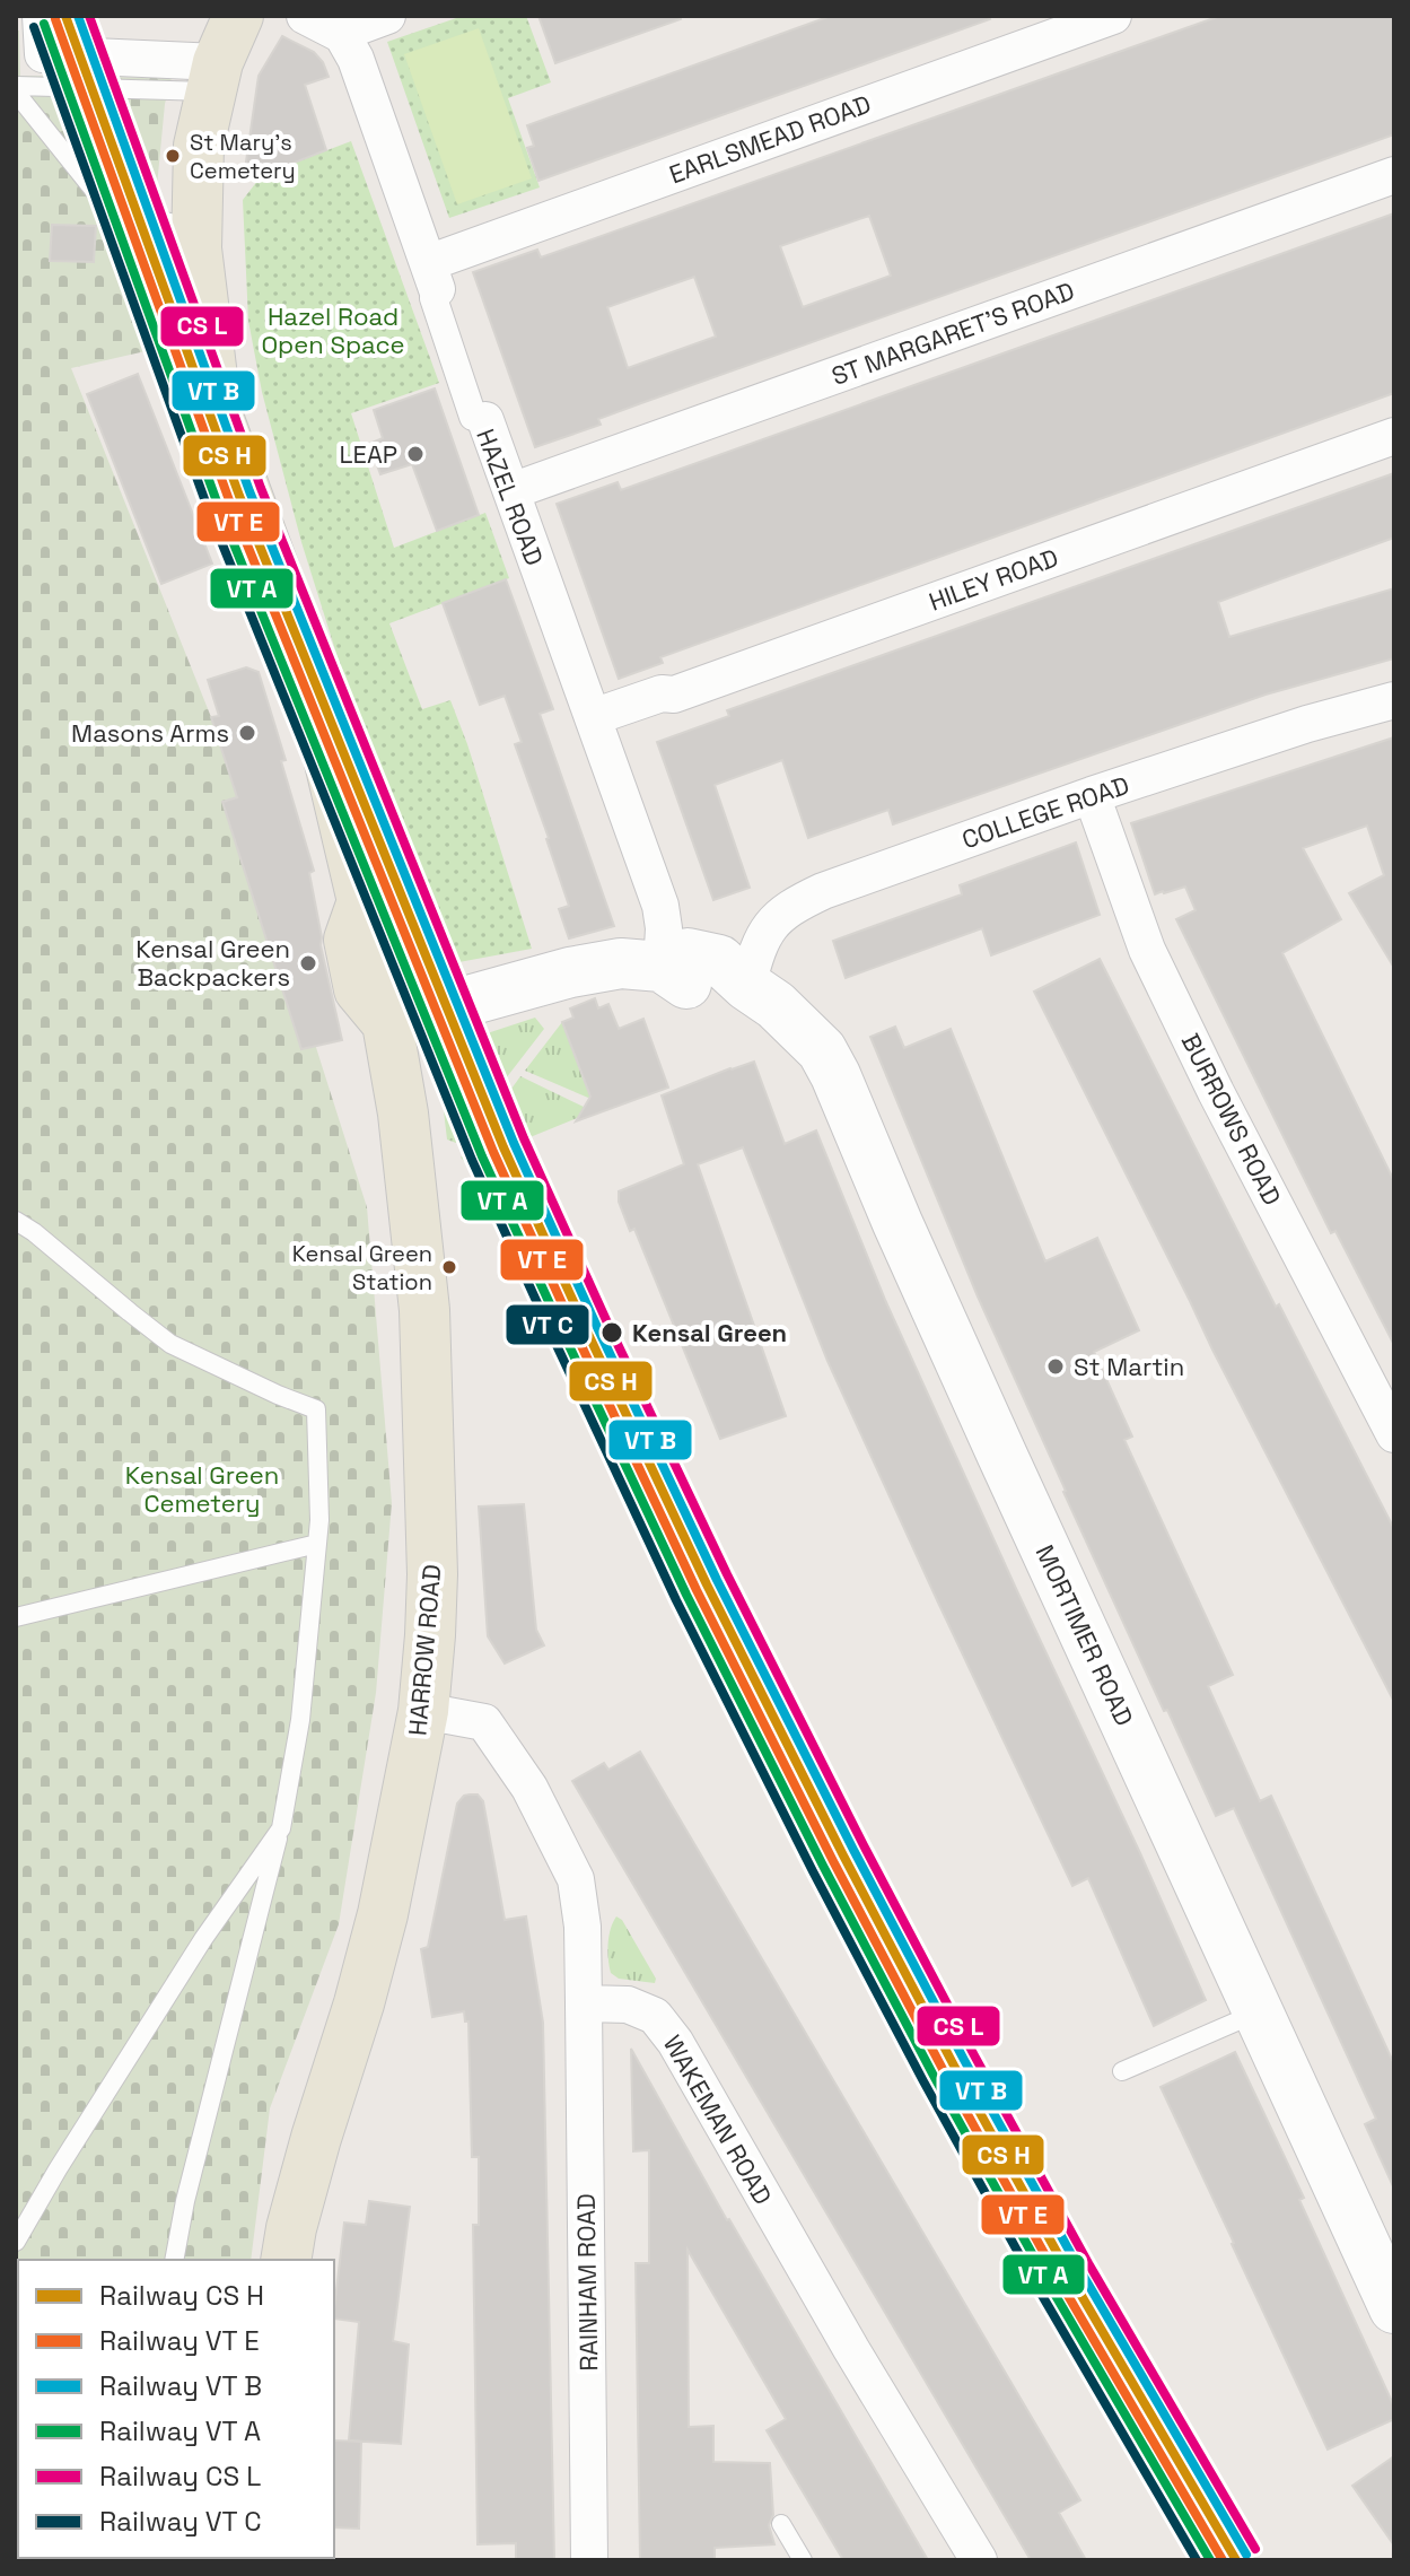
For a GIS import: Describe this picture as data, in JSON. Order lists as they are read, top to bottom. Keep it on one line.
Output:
{"streets":{"main road":["MORTIMER ROAD","HARROW ROAD"],"street":["EARLSMEAD ROAD","ST MARGARET'S ROAD","HAZEL ROAD","HILEY ROAD","COLLEGE ROAD","BURROWS ROAD","WAKEMAN ROAD","RAINHAM ROAD"]},"crossings":[["EARLSMEAD ROAD","HAZEL ROAD"],["ST MARGARET'S ROAD","HAZEL ROAD"],["HAZEL ROAD","HILEY ROAD"],["COLLEGE ROAD","BURROWS ROAD"],["COLLEGE ROAD","MORTIMER ROAD"],["WAKEMAN ROAD","RAINHAM ROAD"]],"parks":["Hazel Road Open Space","Kensal Green Cemetery"],"places":["St Mary's Cemetery","LEAP","Masons Arms","Kensal Green Backpackers","Kensal Green Station","Kensal Green","St Martin"],"legend":["Railway CS H","Railway VT E","Railway VT B","Railway VT A","Railway CS L","Railway VT C"]}
